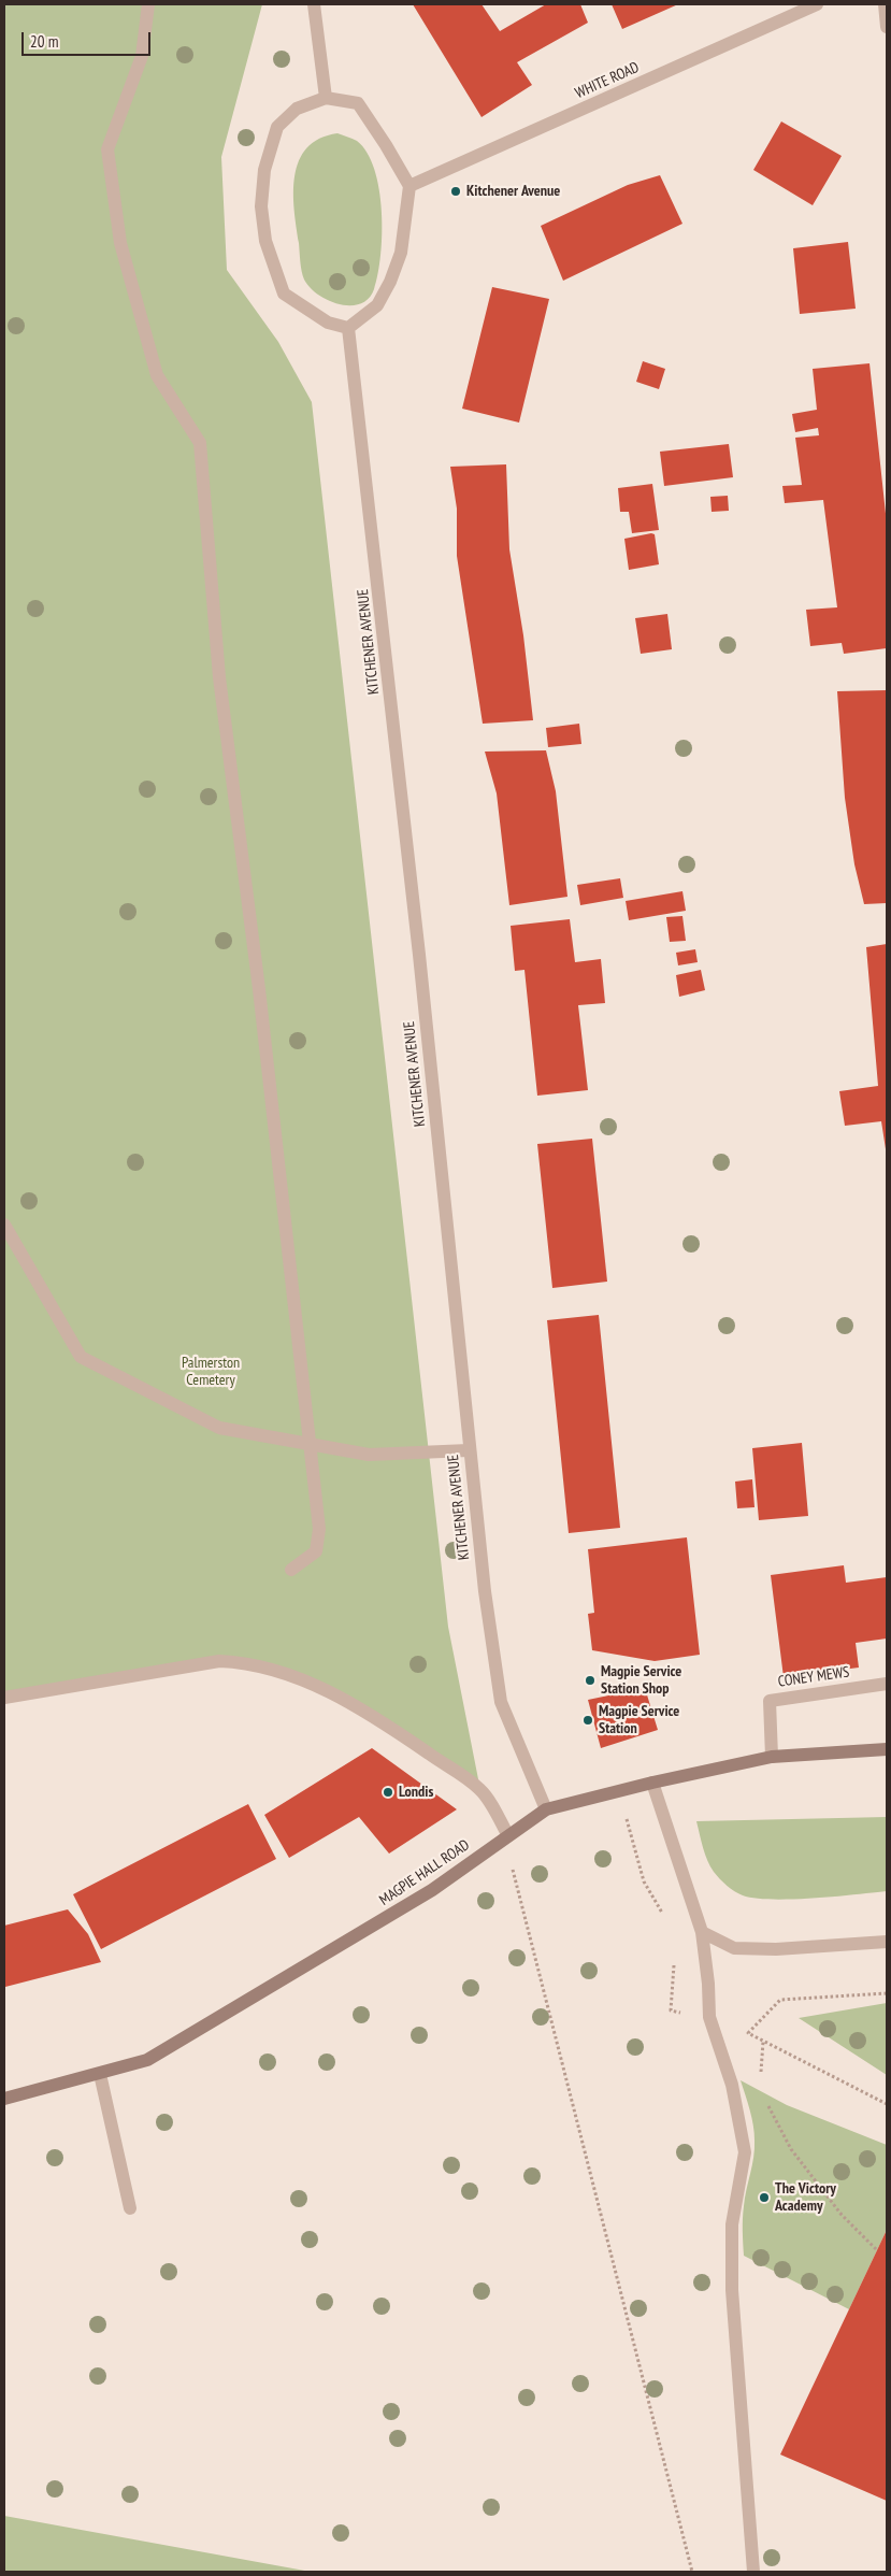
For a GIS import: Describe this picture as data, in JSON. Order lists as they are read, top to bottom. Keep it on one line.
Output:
{"streets":{"street":["WHITE ROAD","KITCHENER AVENUE","CONEY MEWS","MAGPIE HALL ROAD"]},"crossings":[["WHITE ROAD","KITCHENER AVENUE"],["KITCHENER AVENUE","MAGPIE HALL ROAD"],["CONEY MEWS","MAGPIE HALL ROAD"]],"parks":["Palmerston Cemetery"],"places":["Kitchener Avenue","Magpie Service Station Shop","Magpie Service Station","Londis","The Victory Academy"],"scale_bar":"20 m"}
